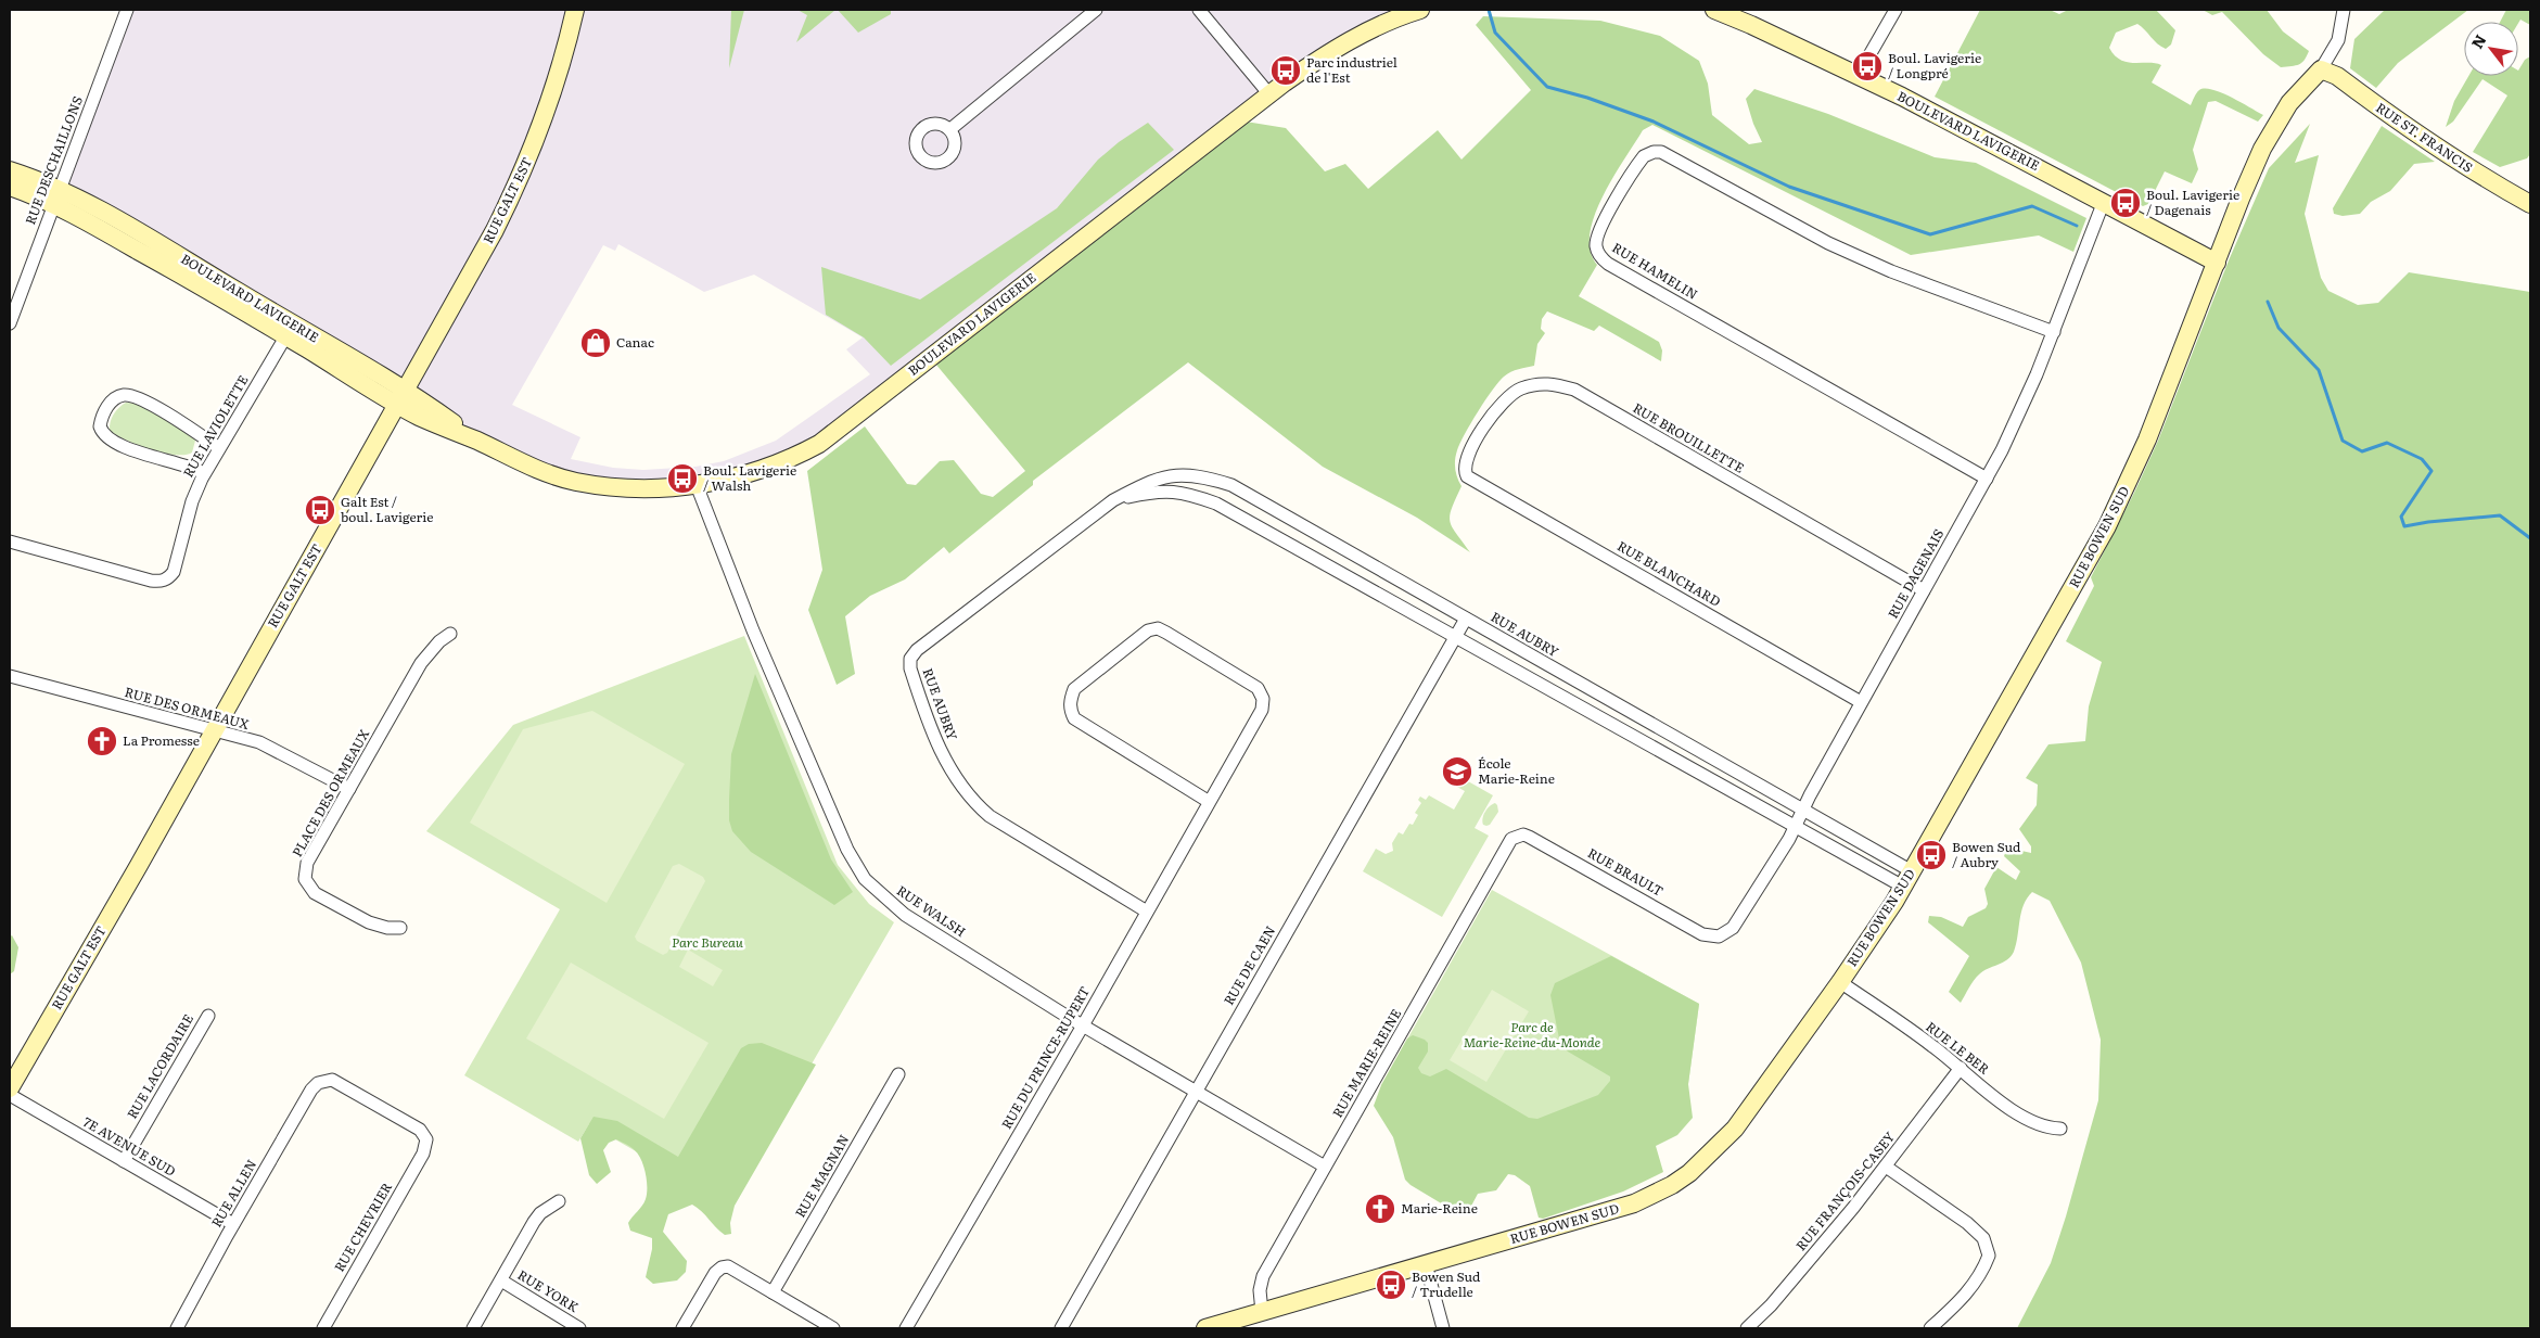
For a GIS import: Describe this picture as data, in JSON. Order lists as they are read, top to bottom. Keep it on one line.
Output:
{"streets":{"street":["BOULEVARD LAVIGERIE","RUE ST. FRANCIS","RUE DESCHAILLONS","RUE GALT EST","RUE HAMELIN","RUE LAVIOLETTE","RUE BROUILLETTE","RUE BOWEN SUD","RUE BLANCHARD","RUE DAGENAIS","RUE AUBRY","RUE DES ORMEAUX","PLACE DES ORMEAUX","RUE BRAULT","RUE WALSH","RUE DE CAEN","RUE LE BER","RUE DU PRINCE-RUPERT","RUE MARIE-REINE","RUE LACORDAIRE","7E AVENUE SUD","RUE MAGNAN","RUE FRANÇOIS-CASEY","RUE ALLEN","RUE CHEVRIER","RUE YORK"]},"crossings":[["BOULEVARD LAVIGERIE","RUE DESCHAILLONS"],["BOULEVARD LAVIGERIE","RUE GALT EST"],["BOULEVARD LAVIGERIE","RUE LAVIOLETTE"],["BOULEVARD LAVIGERIE","RUE BOWEN SUD"],["BOULEVARD LAVIGERIE","RUE DAGENAIS"],["BOULEVARD LAVIGERIE","RUE WALSH"],["RUE ST. FRANCIS","RUE BOWEN SUD"],["RUE GALT EST","RUE DES ORMEAUX"],["RUE HAMELIN","RUE DAGENAIS"],["RUE BROUILLETTE","RUE BLANCHARD"],["RUE BROUILLETTE","RUE DAGENAIS"],["RUE BOWEN SUD","RUE AUBRY"],["RUE BOWEN SUD","RUE LE BER"],["RUE BOWEN SUD","RUE MARIE-REINE"],["RUE BLANCHARD","RUE DAGENAIS"],["RUE DAGENAIS","RUE AUBRY"],["RUE DAGENAIS","RUE BRAULT"],["RUE AUBRY","RUE DE CAEN"],["RUE AUBRY","RUE DU PRINCE-RUPERT"],["RUE DES ORMEAUX","PLACE DES ORMEAUX"],["RUE BRAULT","RUE MARIE-REINE"],["RUE WALSH","RUE DE CAEN"],["RUE WALSH","RUE DU PRINCE-RUPERT"],["RUE WALSH","RUE MARIE-REINE"],["RUE LE BER","RUE FRANÇOIS-CASEY"],["RUE LACORDAIRE","7E AVENUE SUD"],["7E AVENUE SUD","RUE ALLEN"],["RUE ALLEN","RUE CHEVRIER"]],"parks":["Parc Bureau","Parc de Marie-Reine-du-Monde"],"places":{"bus stop":["Boul. Lavigerie / Longpré","Parc industriel de l'Est","Boul. Lavigerie / Dagenais","Boul. Lavigerie / Walsh","Galt Est / boul. Lavigerie","Bowen Sud / Aubry","Bowen Sud / Trudelle"],"shop":["Canac"],"church":["La Promesse","Marie-Reine"],"school or university":["École Marie-Reine"]},"north":"top left"}
